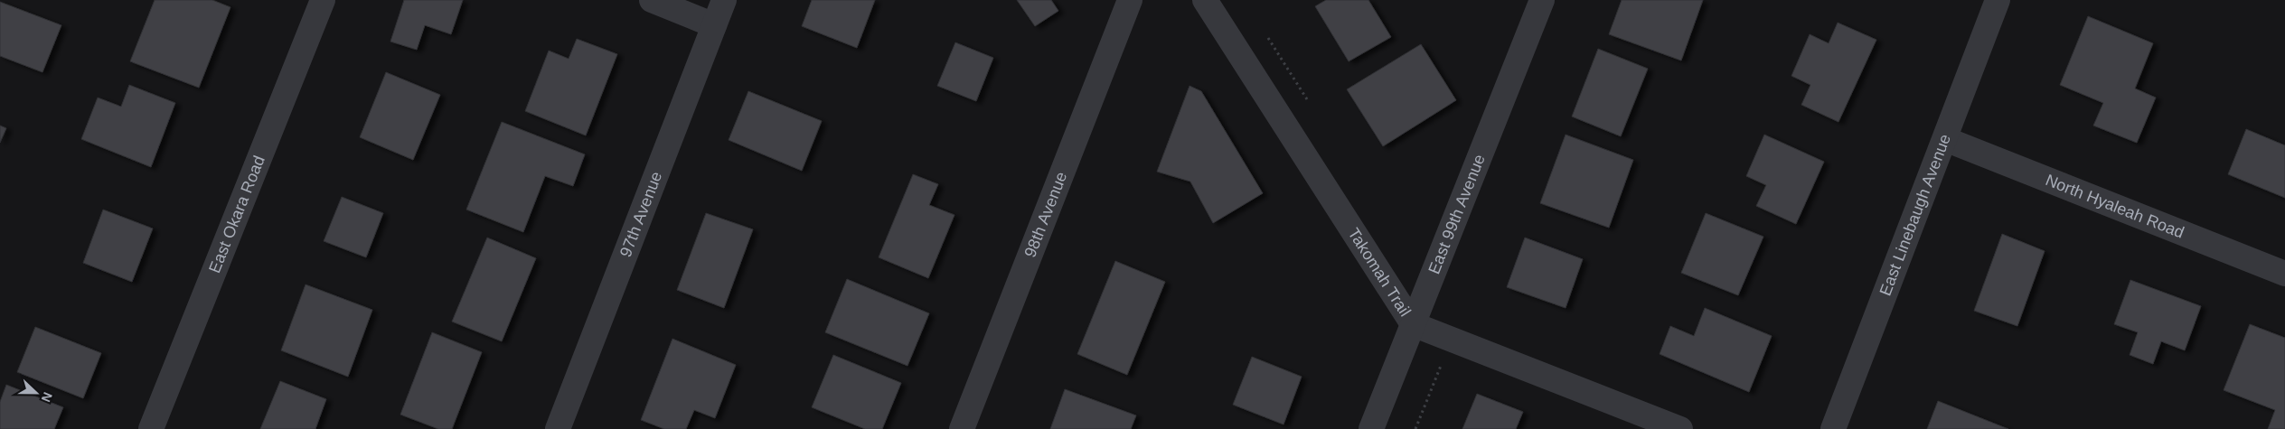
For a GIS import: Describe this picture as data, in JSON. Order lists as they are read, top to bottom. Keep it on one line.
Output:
{"streets":{"street":["North Hyaleah Road","97th Avenue","East 99th Avenue","East Okara Road","98th Avenue","East Linebaugh Avenue","Takomah Trail"]},"crossings":[["North Hyaleah Road","East Linebaugh Avenue"],["East 99th Avenue","Takomah Trail"]],"north":"right"}
